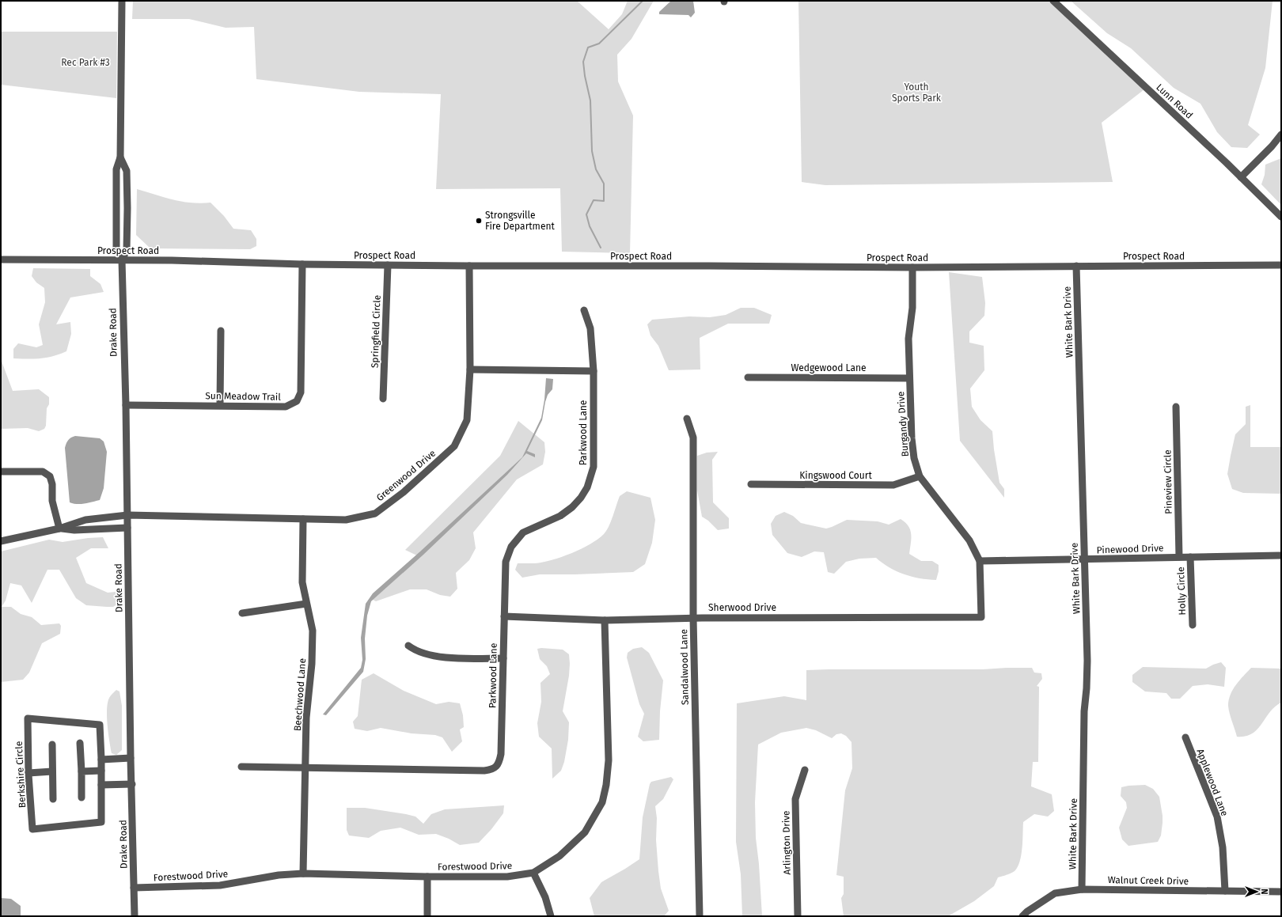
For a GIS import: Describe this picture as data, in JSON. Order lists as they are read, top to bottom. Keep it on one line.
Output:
{"streets":{"street":["Lunn Road","Prospect Road","White Bark Drive","Springfield Circle","Drake Road","Wedgewood Lane","Sun Meadow Trail","Burgandy Drive","Parkwood Lane","Greenwood Drive","Kingswood Court","Pineview Circle","Pinewood Drive","Holly Circle","Sherwood Drive","Sandalwood Lane","Beechwood Lane","Berkshire Circle","Applewood Lane","Arlington Drive","Forestwood Drive","Walnut Creek Drive"]},"crossings":[["Prospect Road","White Bark Drive"],["Prospect Road","Springfield Circle"],["Prospect Road","Drake Road"],["Prospect Road","Sun Meadow Trail"],["Prospect Road","Burgandy Drive"],["Prospect Road","Greenwood Drive"],["White Bark Drive","Pinewood Drive"],["White Bark Drive","Walnut Creek Drive"],["Drake Road","Sun Meadow Trail"],["Drake Road","Greenwood Drive"],["Drake Road","Forestwood Drive"],["Wedgewood Lane","Burgandy Drive"],["Burgandy Drive","Kingswood Court"],["Burgandy Drive","Pinewood Drive"],["Burgandy Drive","Sherwood Drive"],["Parkwood Lane","Sherwood Drive"],["Parkwood Lane","Beechwood Lane"],["Greenwood Drive","Beechwood Lane"],["Pineview Circle","Pinewood Drive"],["Pinewood Drive","Holly Circle"],["Sherwood Drive","Sandalwood Lane"],["Sherwood Drive","Forestwood Drive"],["Beechwood Lane","Forestwood Drive"],["Applewood Lane","Walnut Creek Drive"]],"parks":["Rec Park #3","Youth Sports Park"],"places":["Strongsville Fire Department"],"north":"right"}
